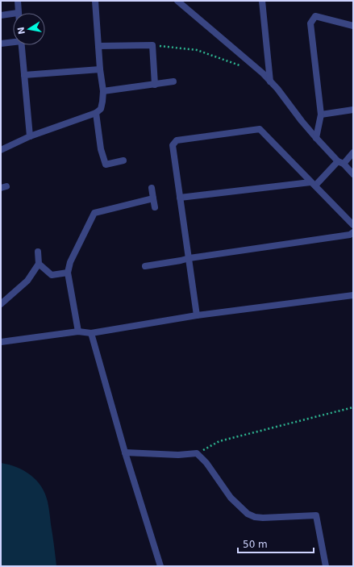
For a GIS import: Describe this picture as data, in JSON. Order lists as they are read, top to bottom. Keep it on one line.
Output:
{"scale_bar":"50 m","north":"left"}
